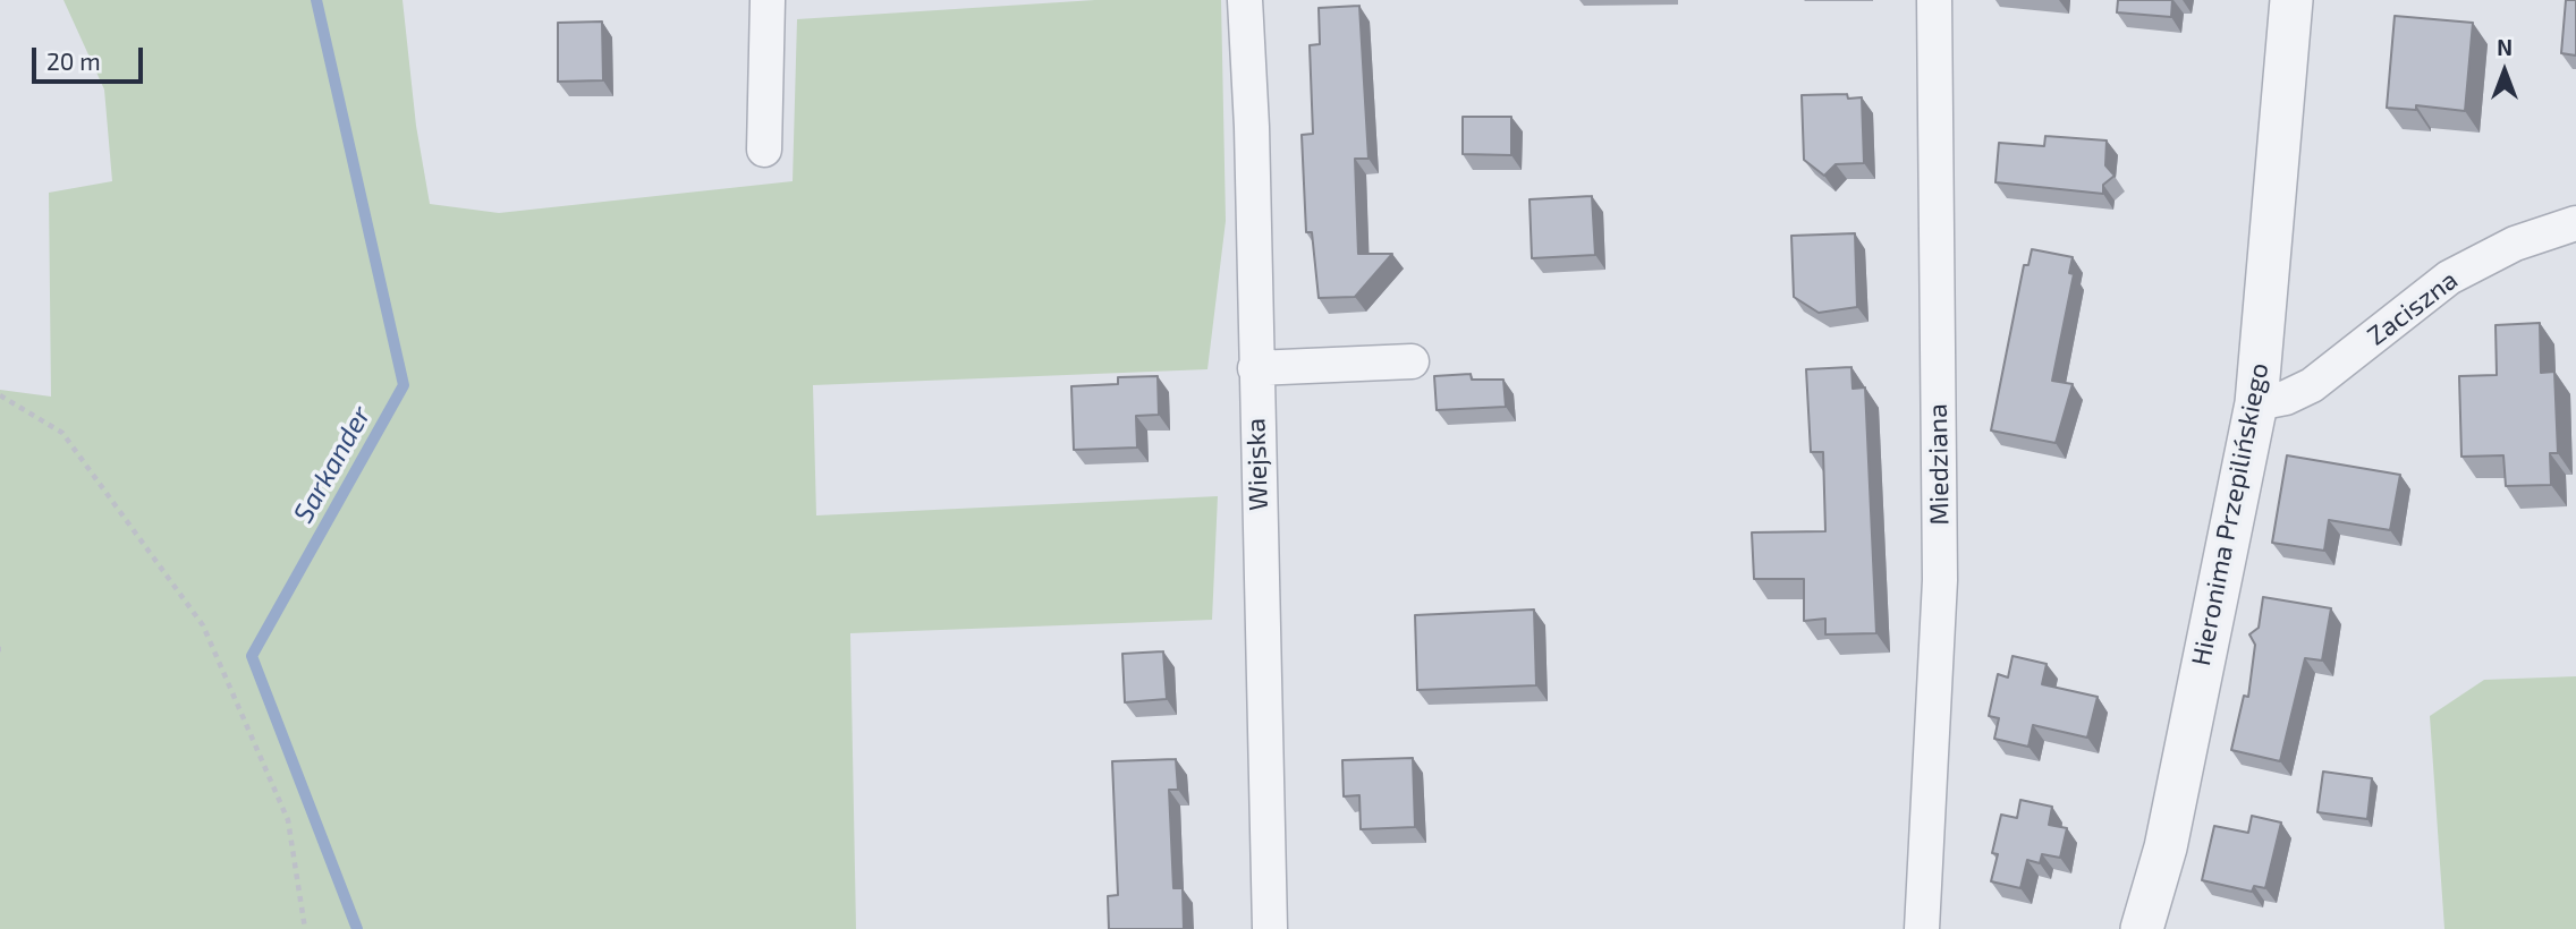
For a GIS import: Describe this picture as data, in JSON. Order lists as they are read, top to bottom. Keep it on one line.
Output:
{"streets":{"street":["Zaciszna","Wiejska","Miedziana","Hieronima Przepilińskiego"]},"crossings":[["Zaciszna","Hieronima Przepilińskiego"]],"water":["Sarkander"],"scale_bar":"20 m","north":"top"}
